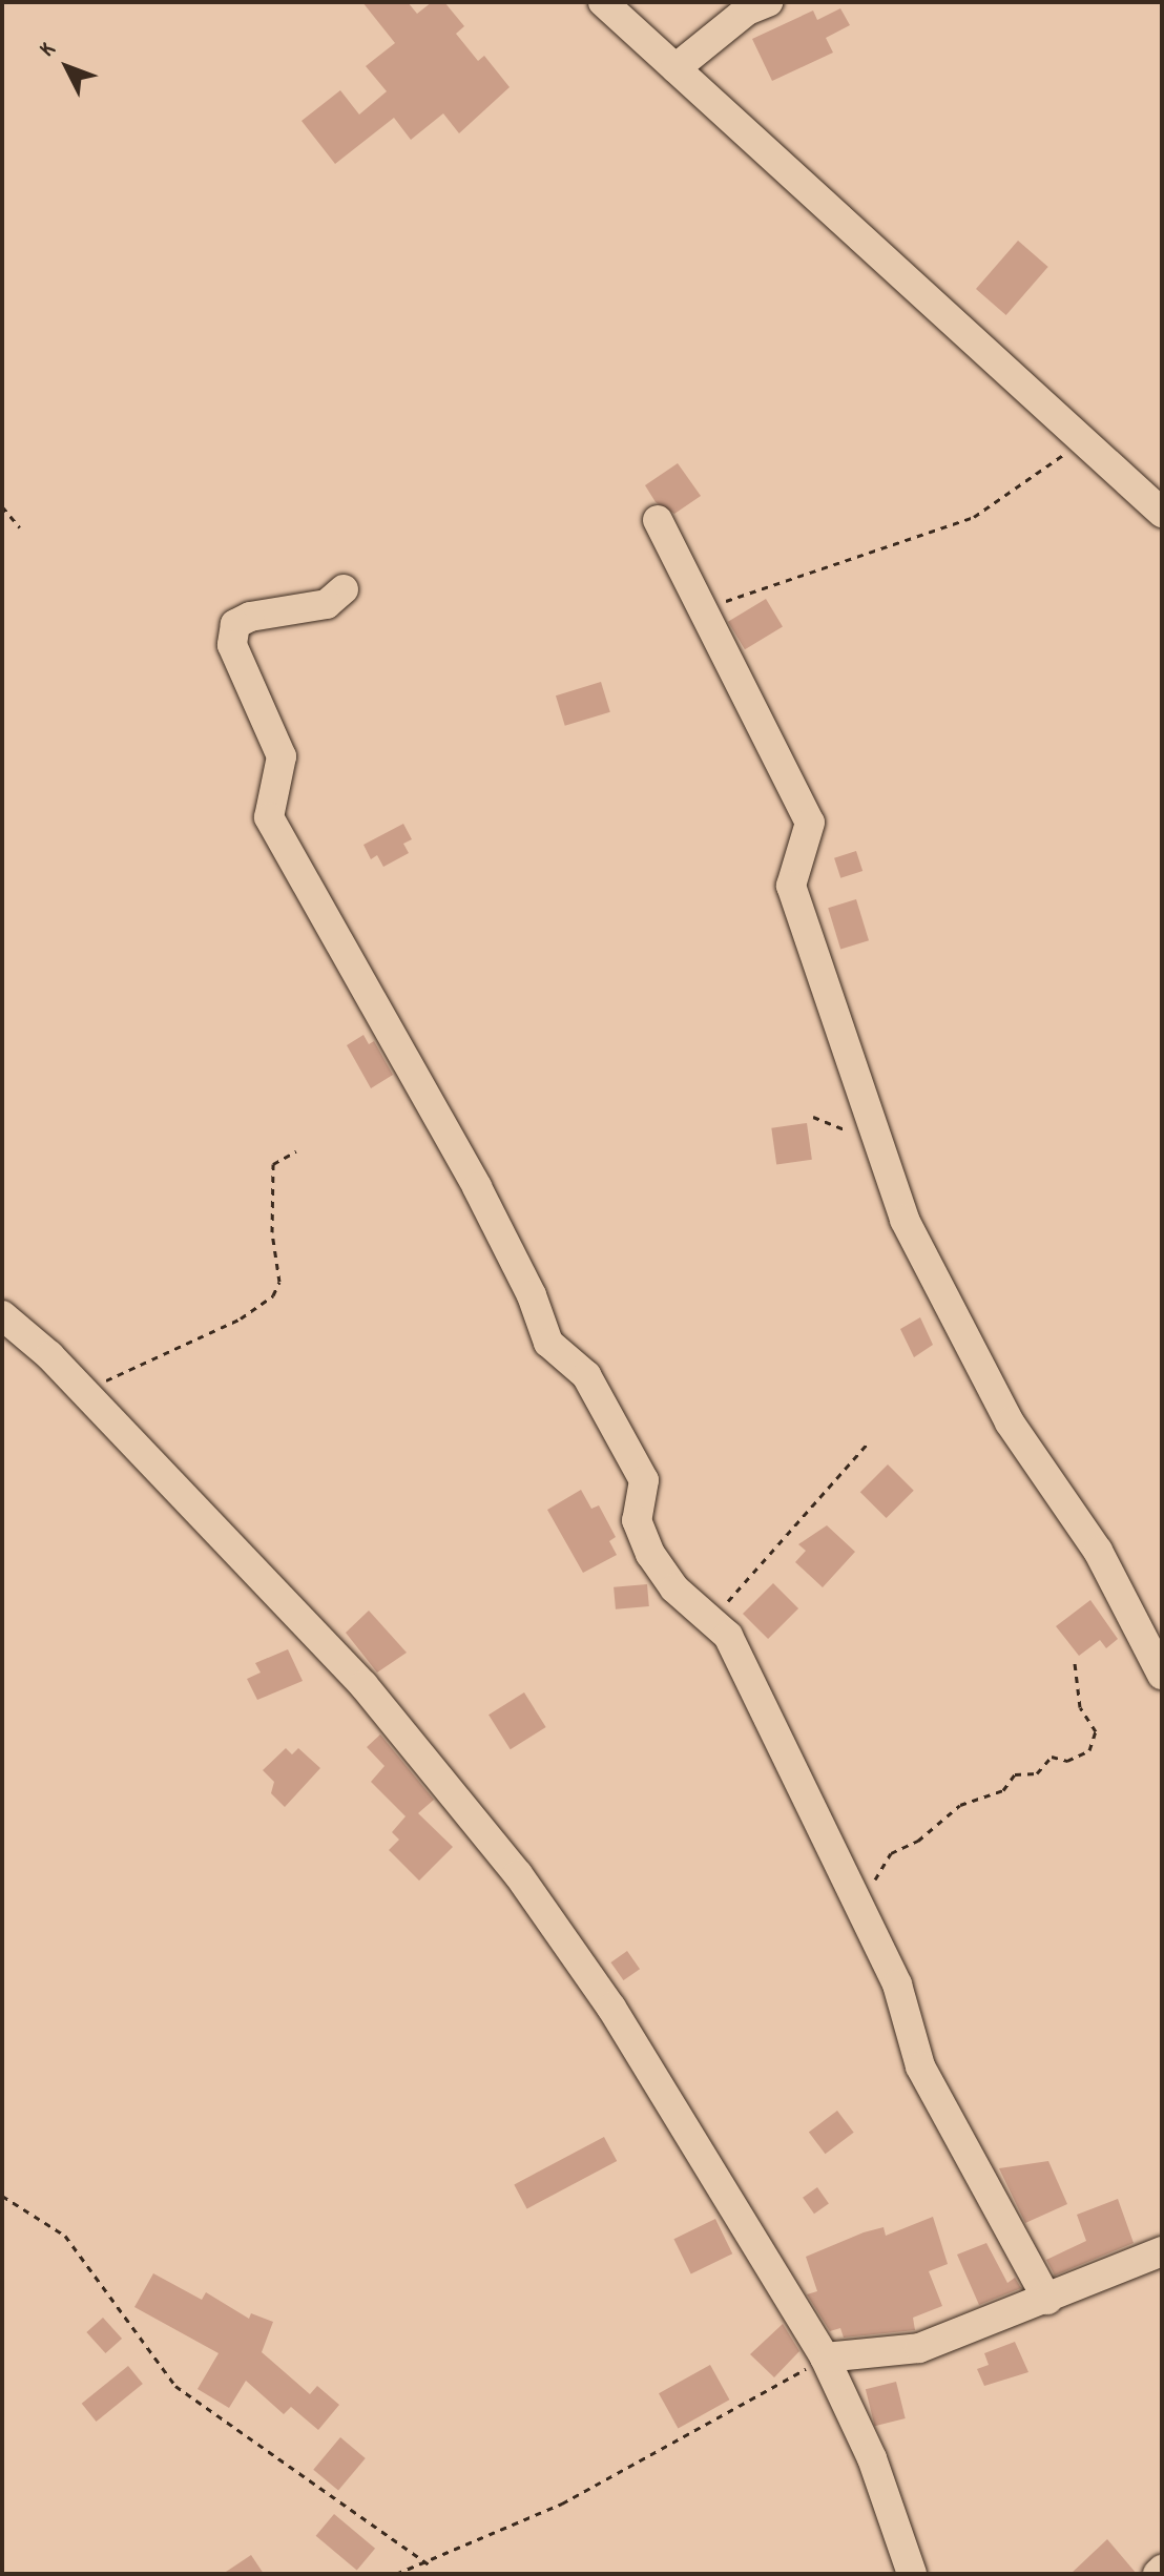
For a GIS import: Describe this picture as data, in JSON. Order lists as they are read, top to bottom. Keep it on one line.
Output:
{"north":"top left"}
